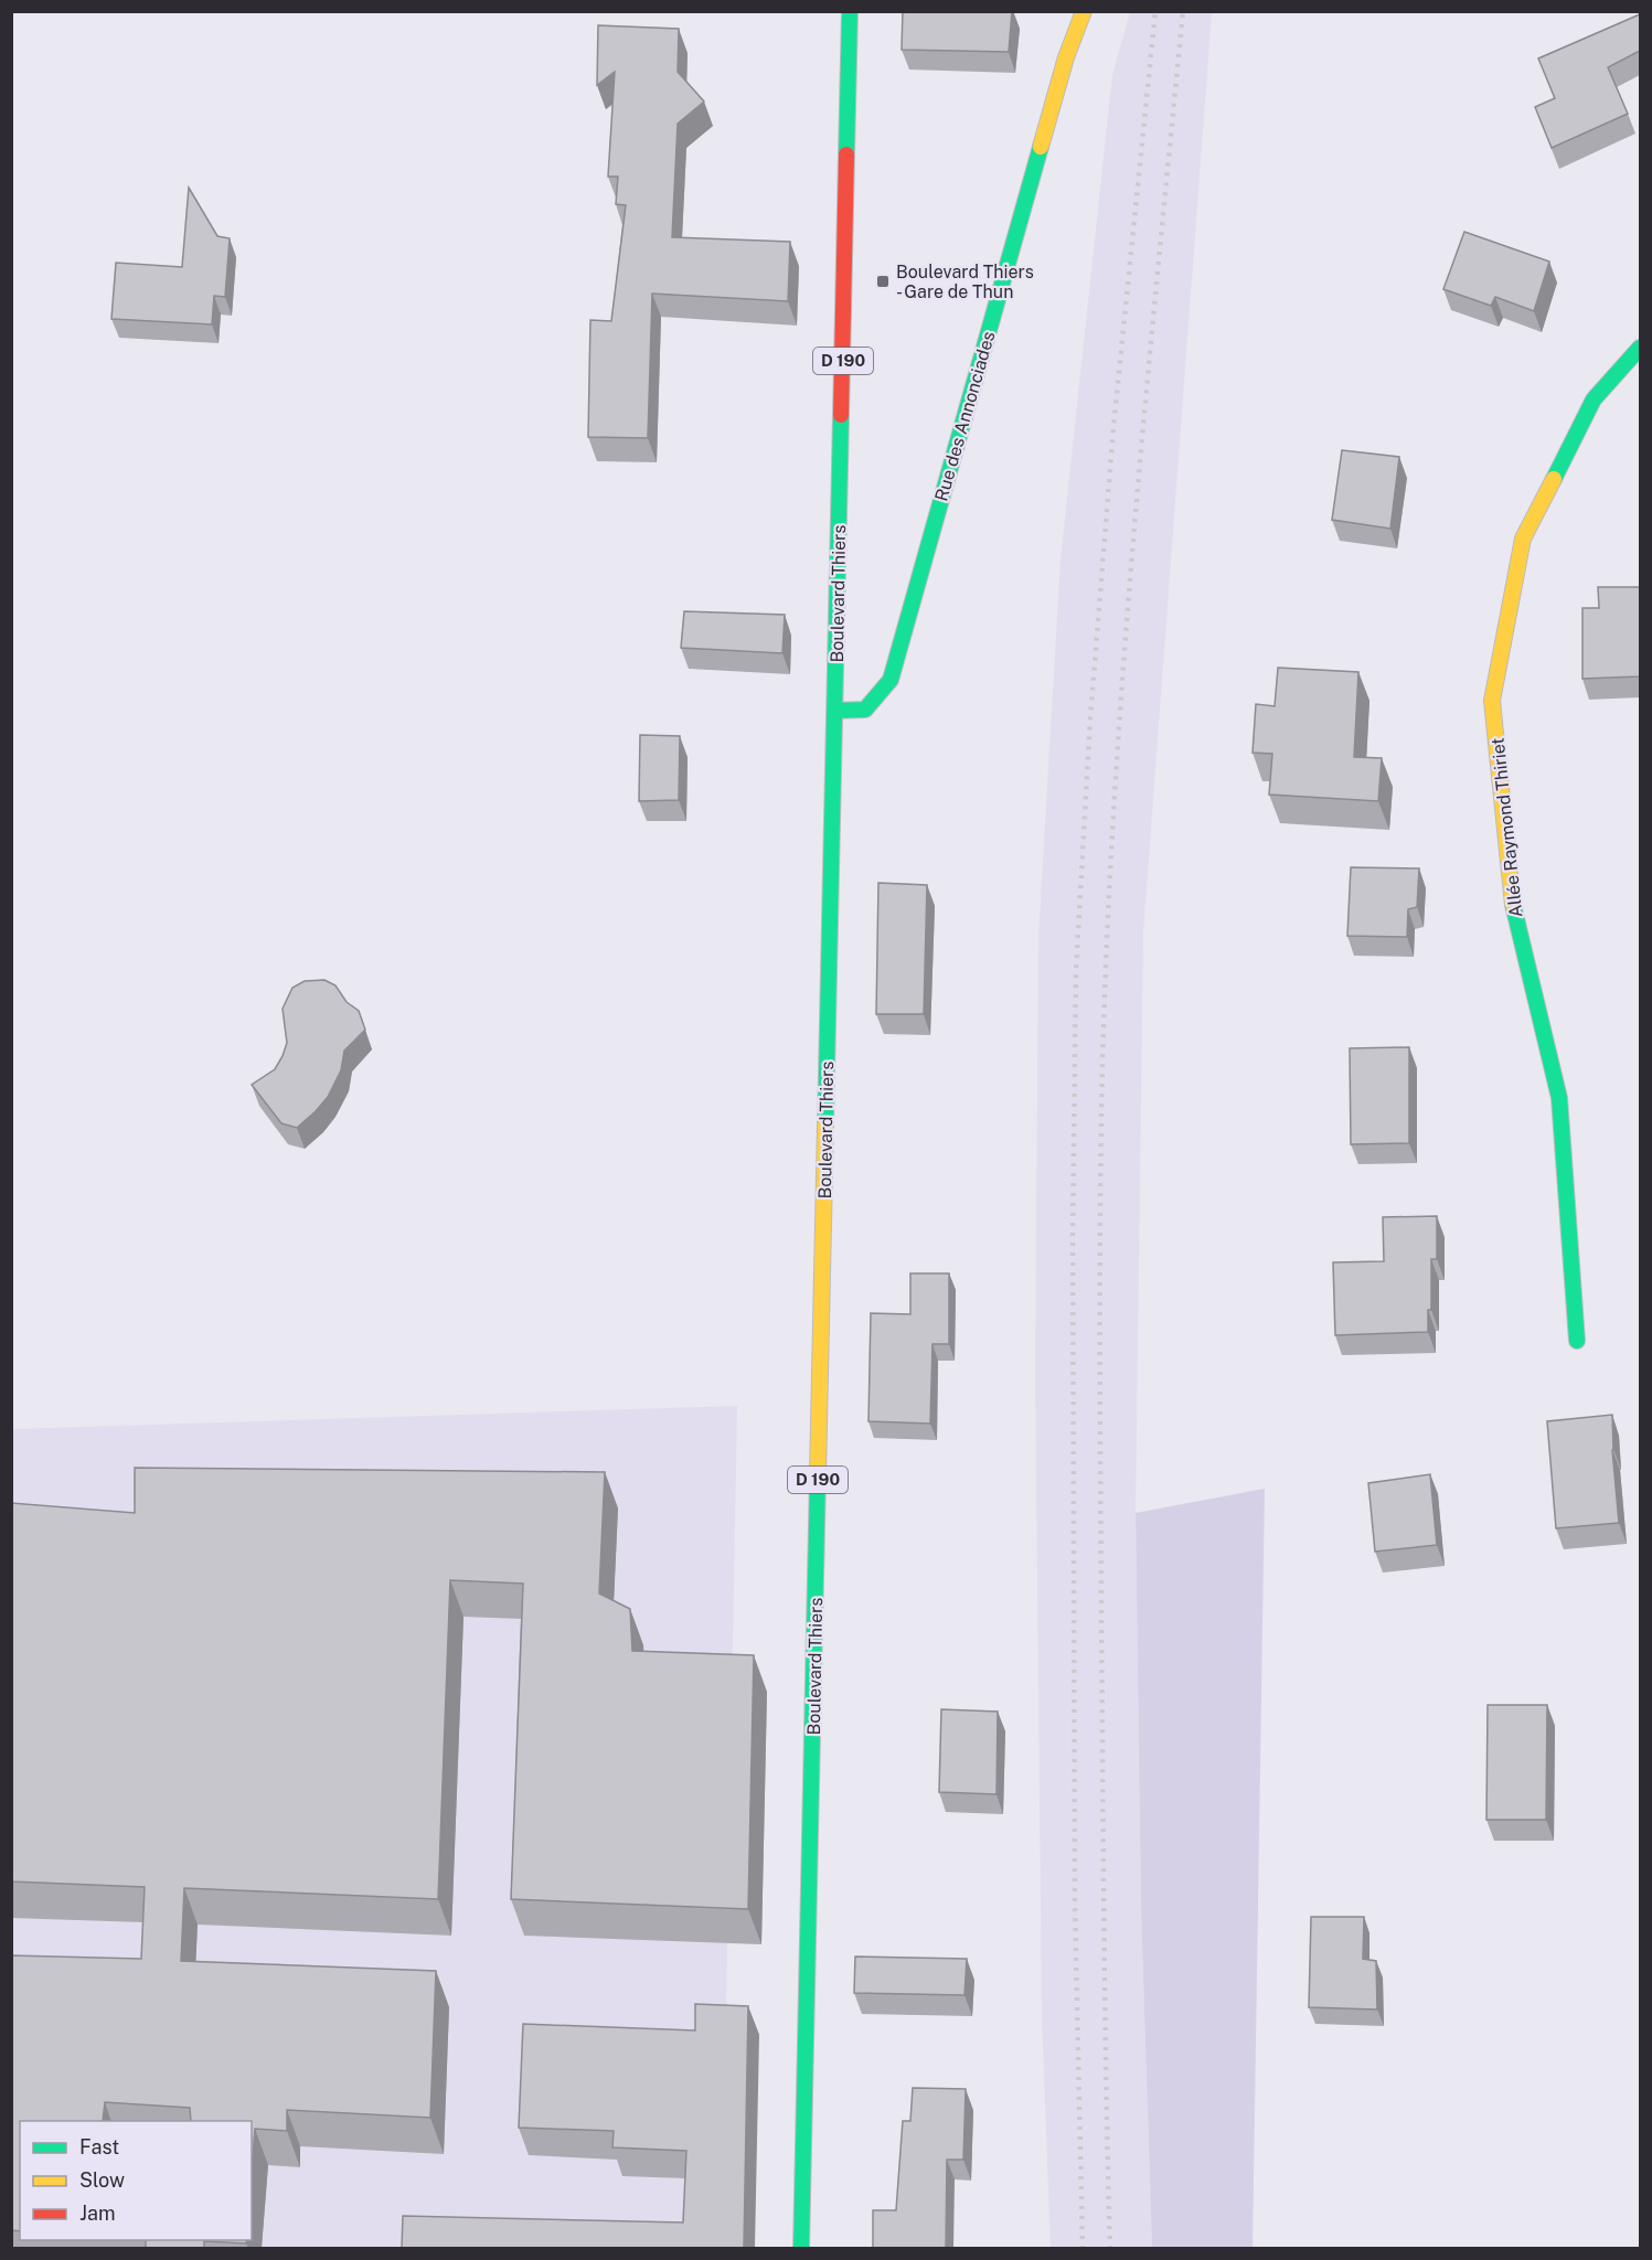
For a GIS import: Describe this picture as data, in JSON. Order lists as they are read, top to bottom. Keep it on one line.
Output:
{"streets":{"main road":["D 190","Rue des Annonciades","Boulevard Thiers","Allée Raymond Thiriet"]},"crossings":[["Rue des Annonciades","Boulevard Thiers"]],"places":{"transit":["Boulevard Thiers - Gare de Thun"]},"legend":["Fast","Slow","Jam"]}
